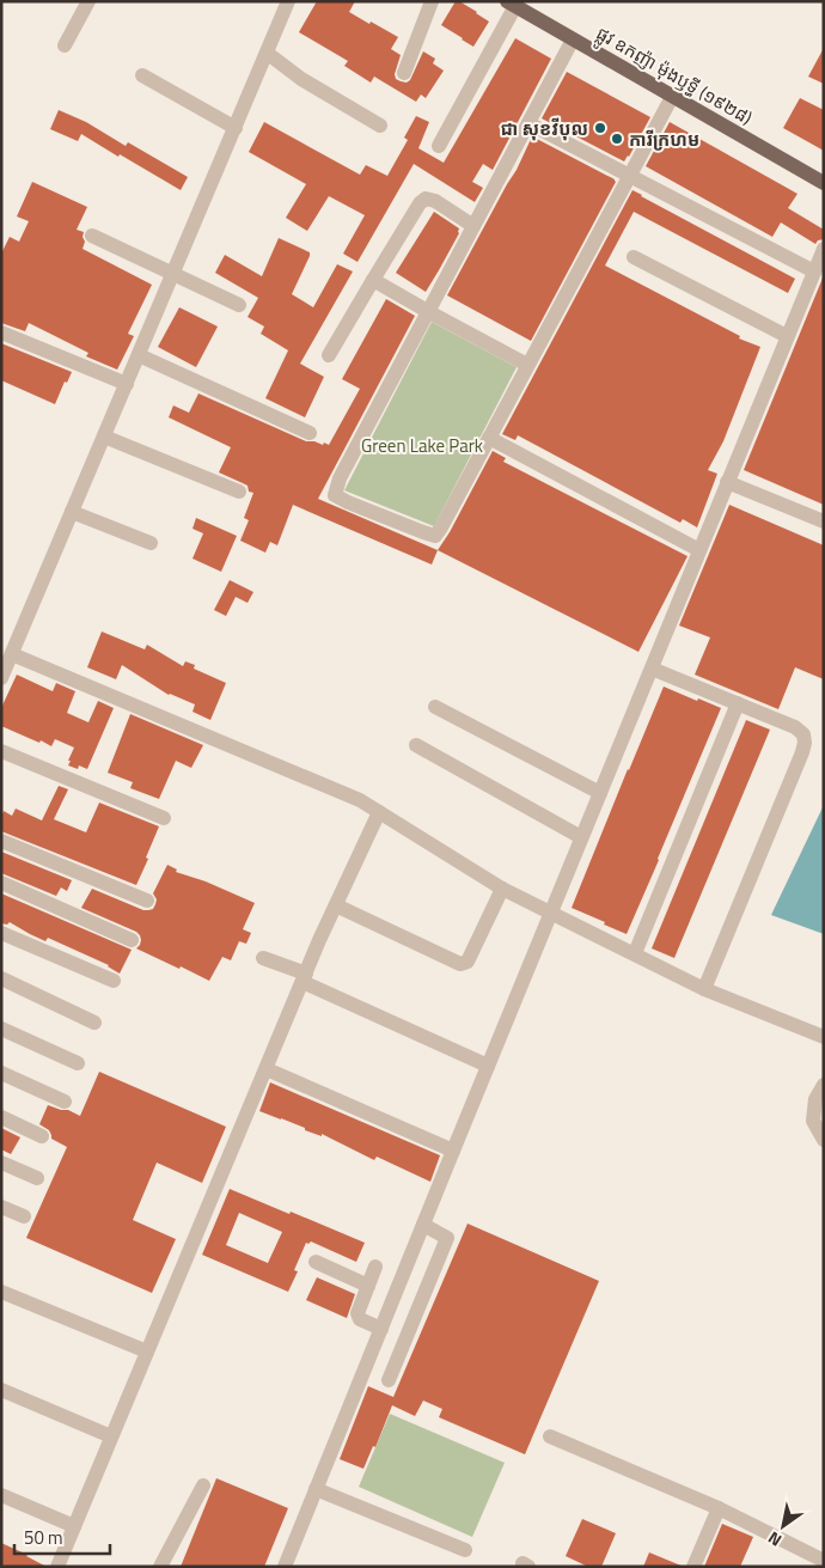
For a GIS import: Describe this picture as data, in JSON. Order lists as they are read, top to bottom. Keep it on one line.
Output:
{"streets":{"main road":["ផ្លូវ ឧកញ៉ា ម៉ុងឫទ្ធី (១៩២៨)"]},"parks":["Green Lake Park"],"places":["ជា សុខវីបុល","ការីក្រហម"],"scale_bar":"50 m","north":"bottom left"}
